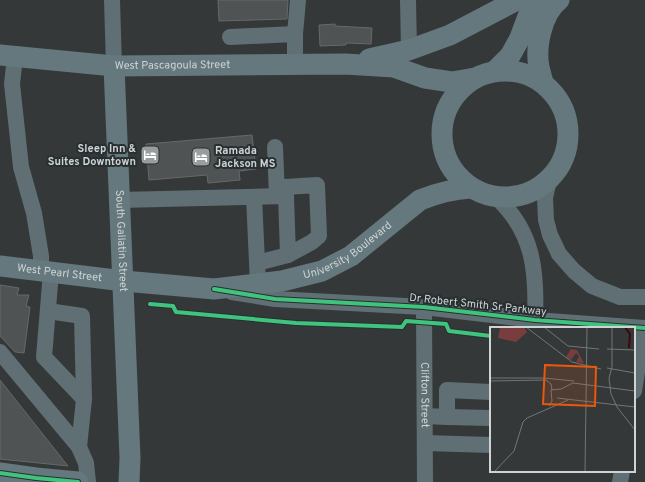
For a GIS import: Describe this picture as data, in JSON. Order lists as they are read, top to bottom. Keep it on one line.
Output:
{"streets":{"main road":["West Pascagoula Street","South Gallatin Street","University Boulevard","West Pearl Street"],"street":["Dr Robert Smith Sr Parkway","Clifton Street"]},"crossings":[["West Pascagoula Street","South Gallatin Street"],["West Pascagoula Street","University Boulevard"],["West Pascagoula Street","Dr Robert Smith Sr Parkway"],["South Gallatin Street","West Pearl Street"],["University Boulevard","West Pearl Street"],["University Boulevard","Dr Robert Smith Sr Parkway"],["West Pearl Street","Dr Robert Smith Sr Parkway"],["Dr Robert Smith Sr Parkway","Clifton Street"]],"places":{"hotel":["Sleep Inn & Suites Downtown","Ramada Jackson MS"]}}
